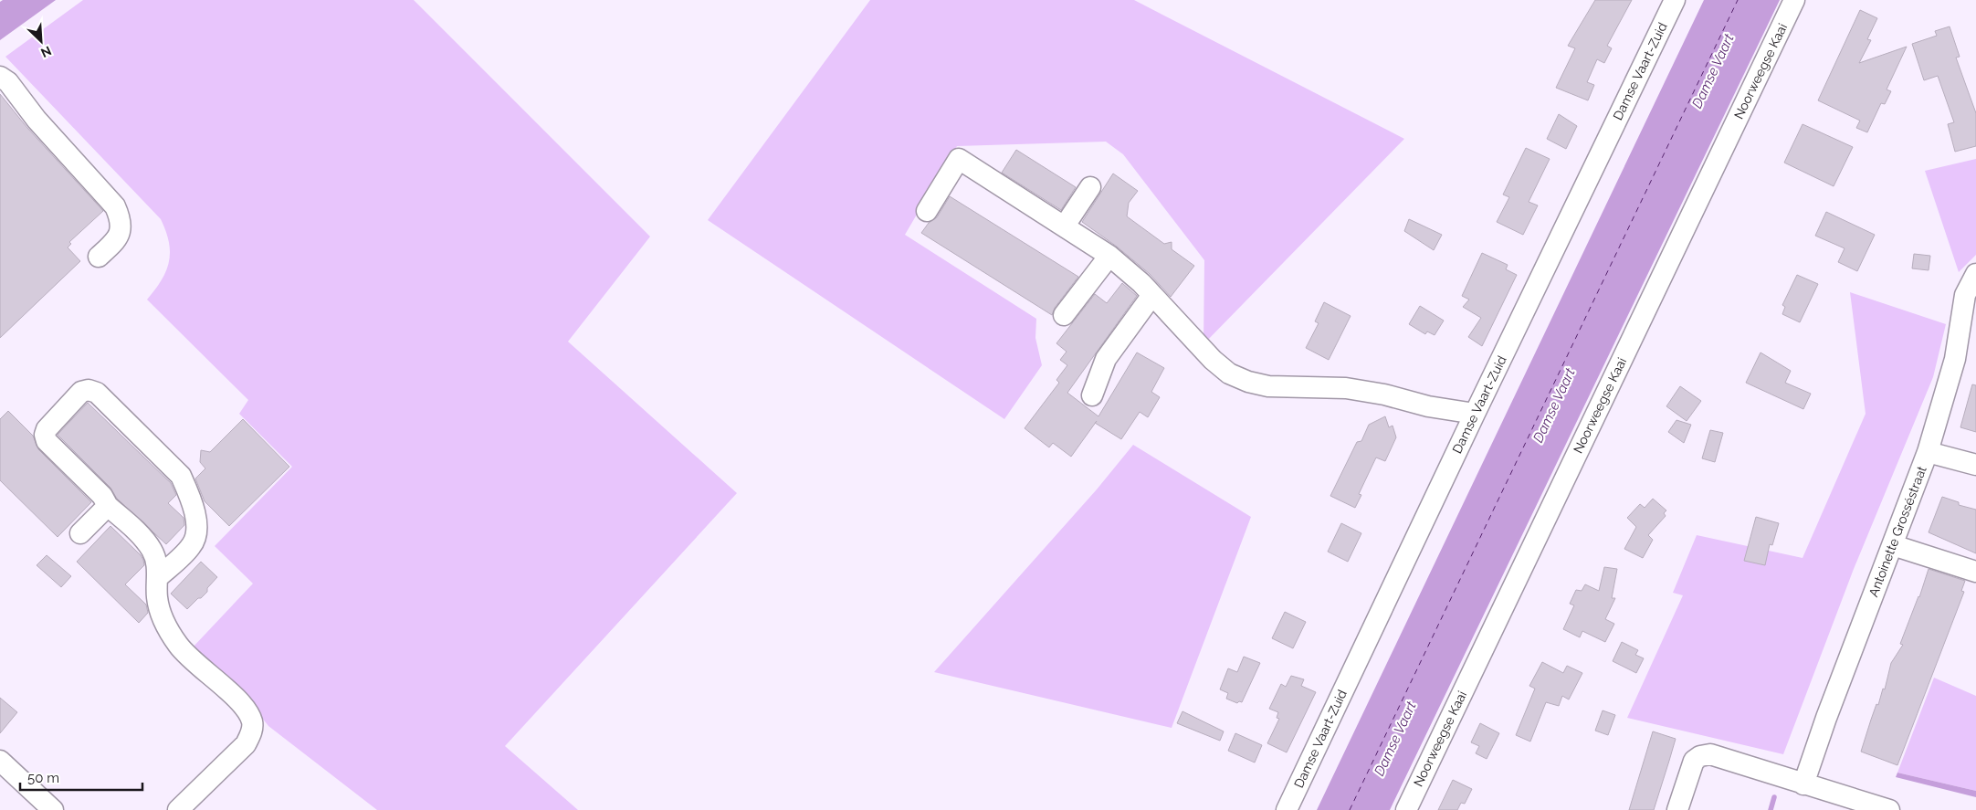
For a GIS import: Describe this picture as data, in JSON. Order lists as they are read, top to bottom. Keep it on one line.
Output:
{"streets":{"street":["Damse Vaart-Zuid","Noorweegse Kaai","Antoinette Grosséstraat"]},"water":["Damse Vaart"],"scale_bar":"50 m","north":"bottom right"}
